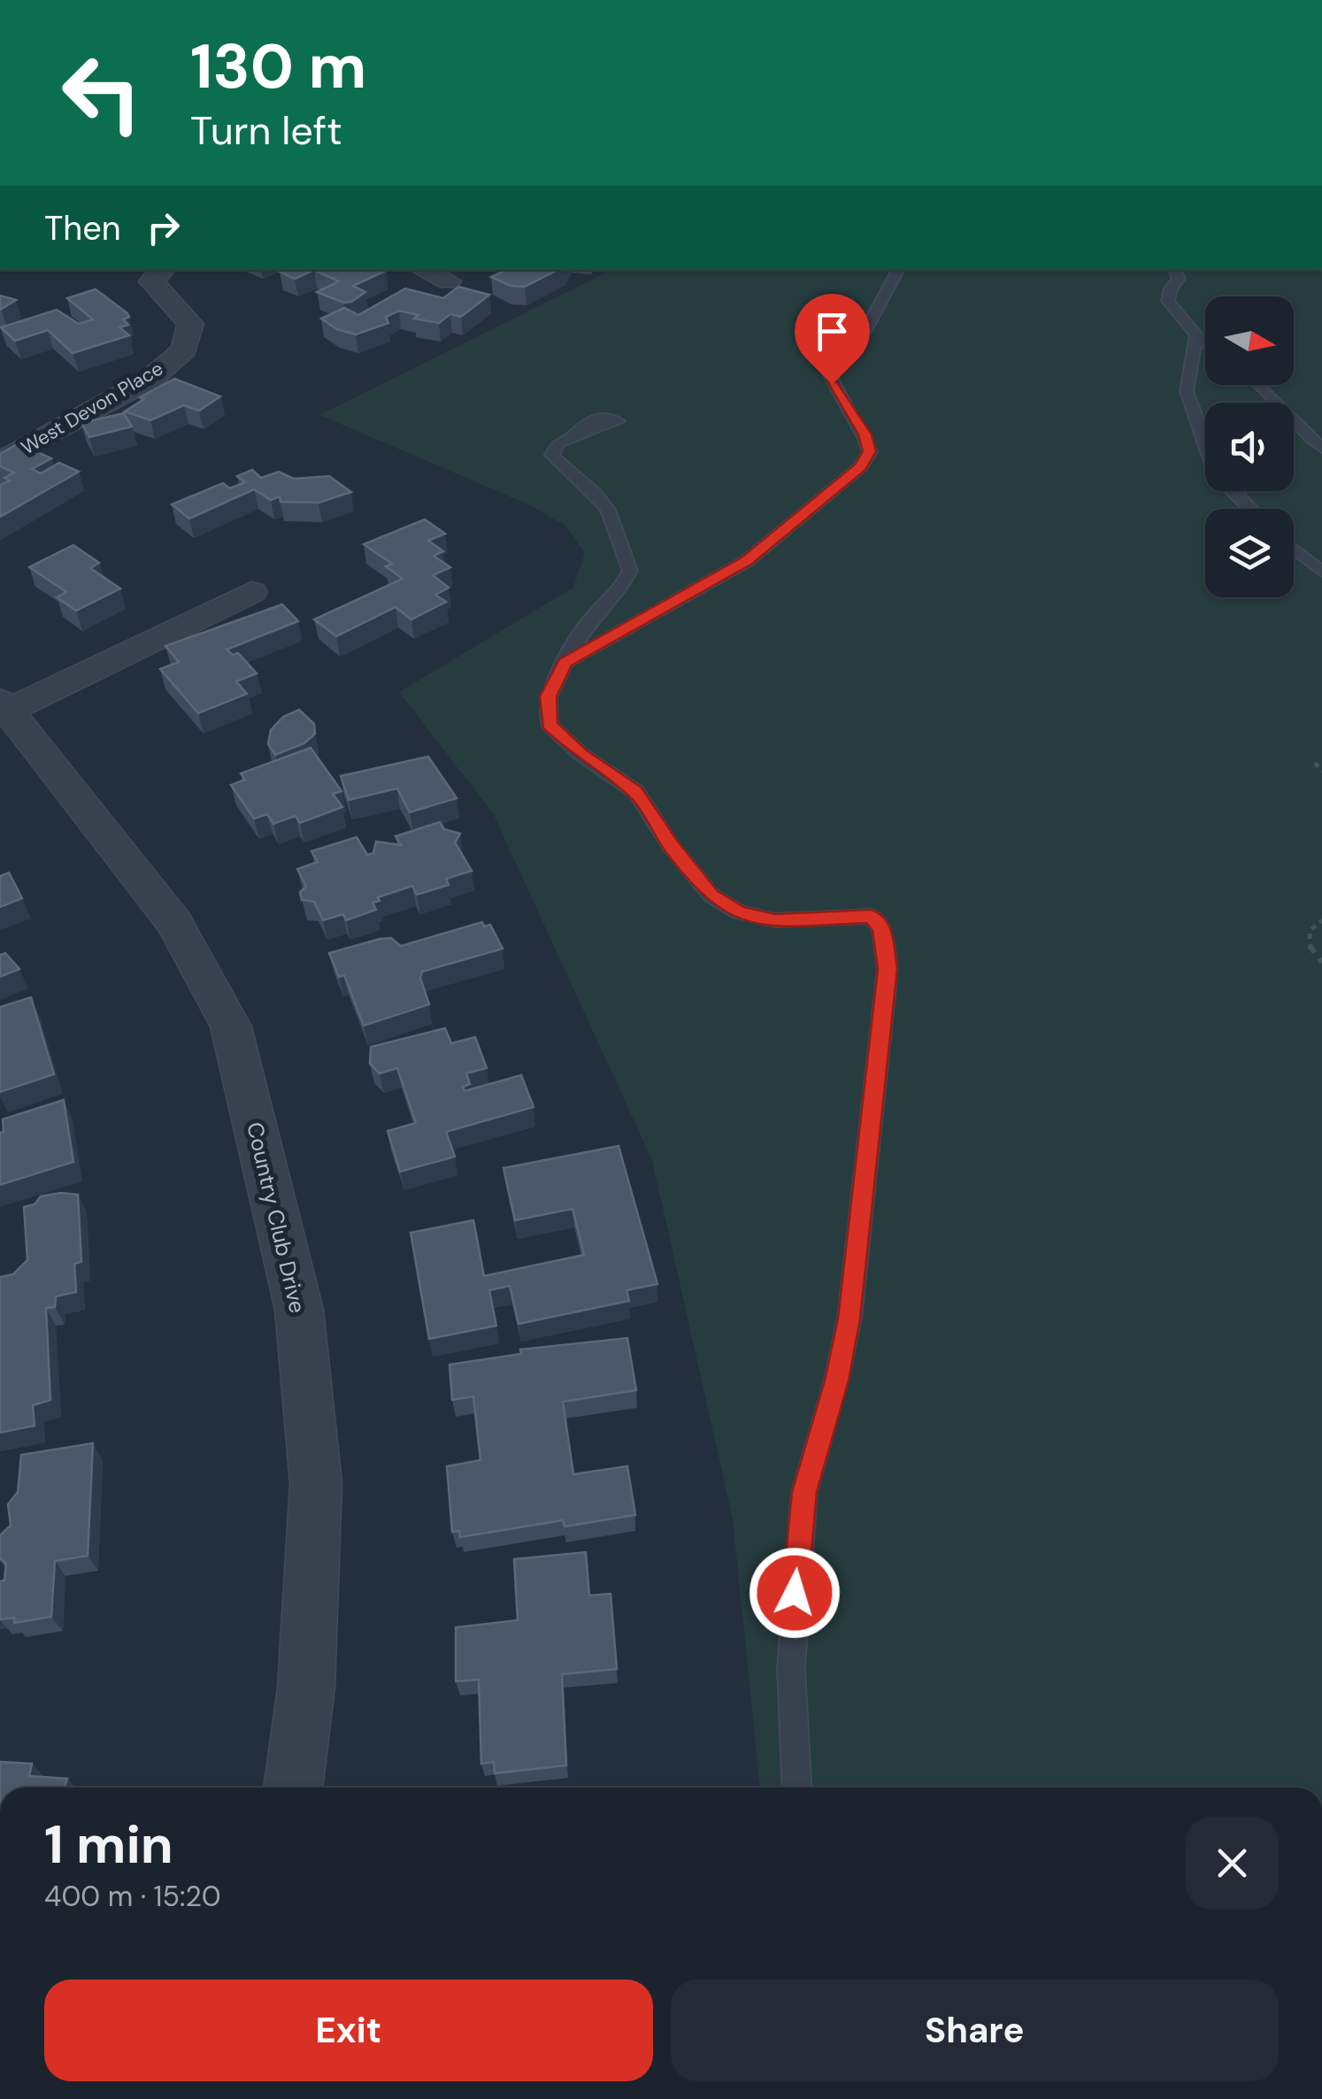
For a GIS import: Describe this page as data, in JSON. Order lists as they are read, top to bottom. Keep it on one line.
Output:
{"streets":{"street":["West Devon Place","Country Club Drive"]},"north":"right","page":{"turn":["130 m","Turn left"],"then":"Then","heading":["1 min","400 m · 15:20"],"buttons":["Exit","Share"]}}
